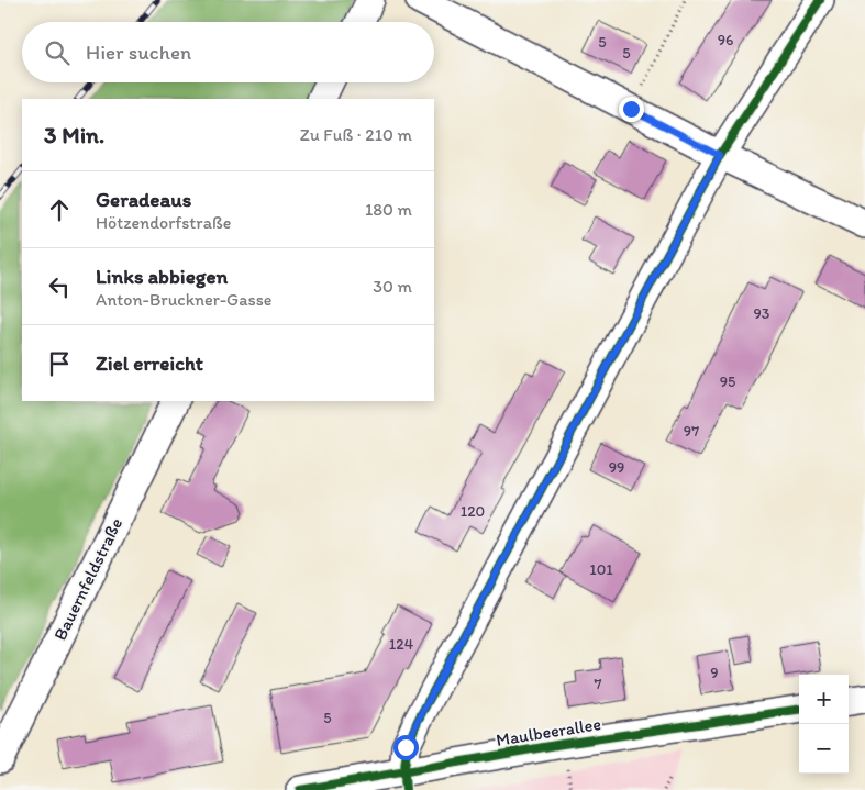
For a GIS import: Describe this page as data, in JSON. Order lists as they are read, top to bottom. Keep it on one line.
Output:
{"streets":{"street":["Bauernfeldstraße","Maulbeerallee"]},"house_numbers":["96","5","5","93","95","97","99","120","101","124","9","7","5"],"page":{"search":"Hier suchen","heading":["3 Min.","Zu Fuß · 210 m"],"list":[["Geradeaus","Hötzendorfstraße","180 m"],["Links abbiegen","Anton-Bruckner-Gasse","30 m"],"Ziel erreicht"],"map_buttons":["+","−"]}}
